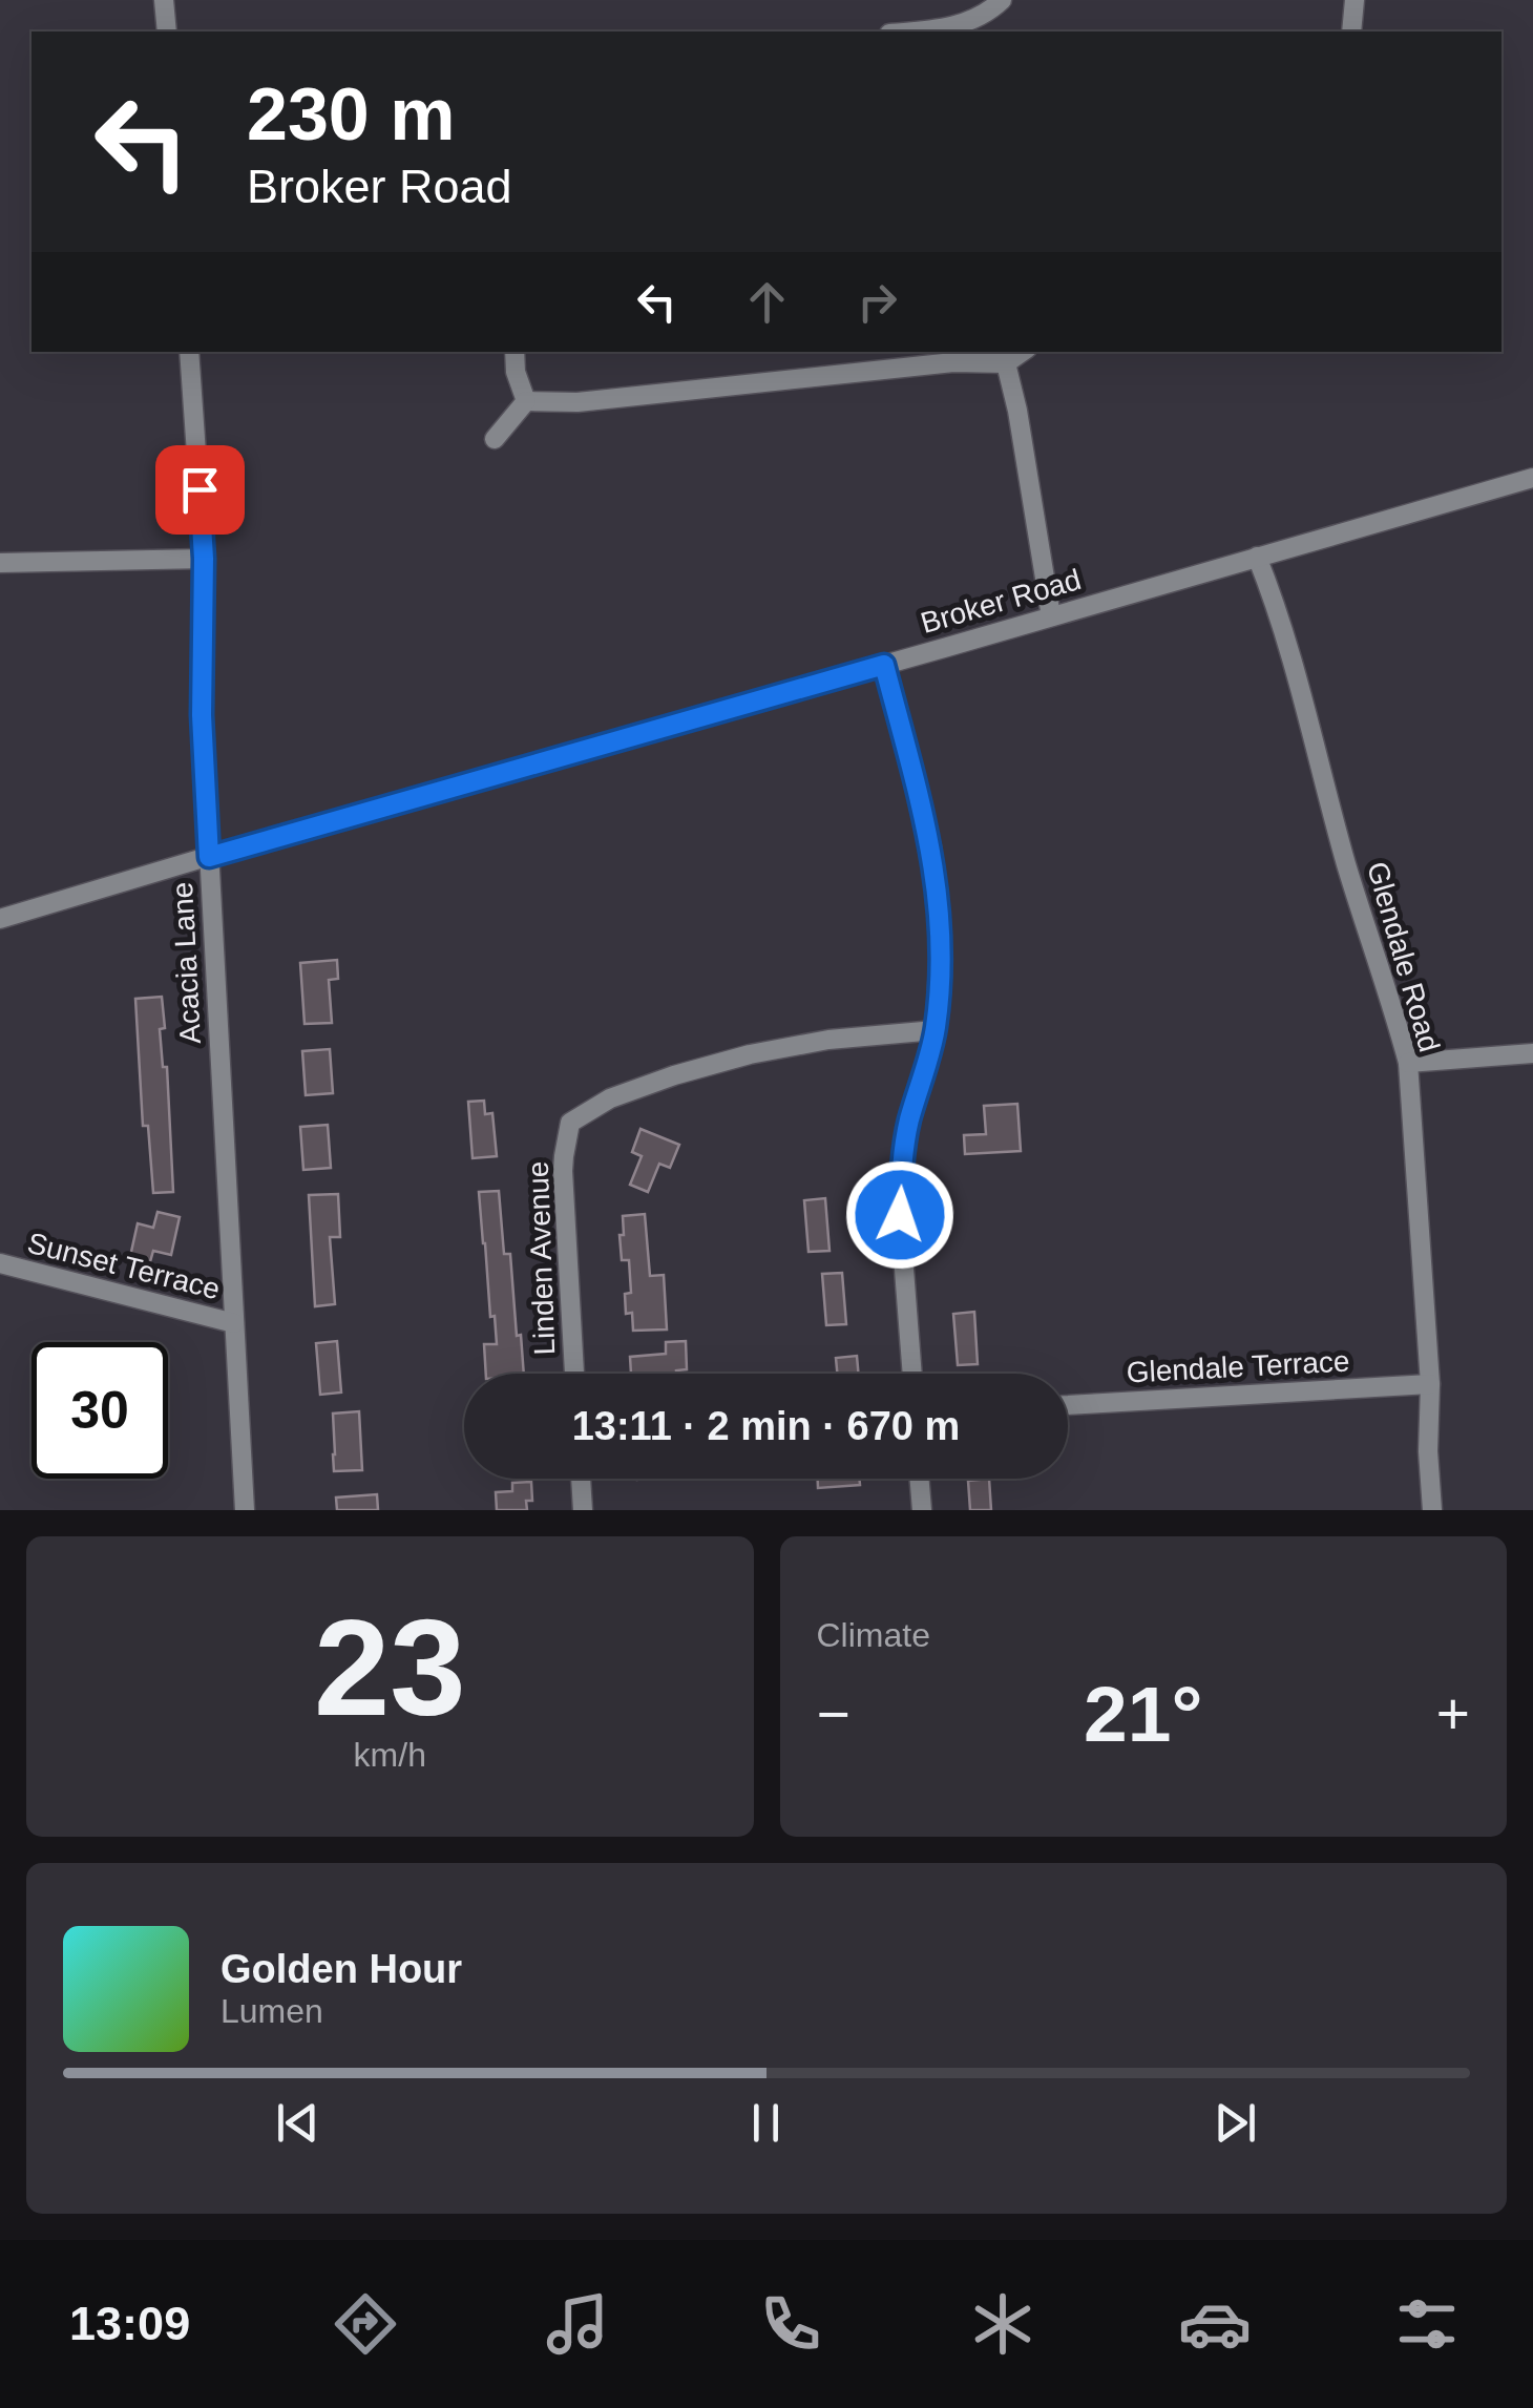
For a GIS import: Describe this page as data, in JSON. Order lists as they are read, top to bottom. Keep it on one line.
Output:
{"streets":{"street":["Broker Road","Glendale Road","Acacia Lane","Linden Avenue","Sunset Terrace","Glendale Terrace"]},"crossings":[["Broker Road","Glendale Road"],["Broker Road","Acacia Lane"],["Glendale Road","Glendale Terrace"],["Acacia Lane","Sunset Terrace"]],"page":{"turn":["230 m","Broker Road"],"limit":"30","trip":"13:11 · 2 min · 670 m","tile":[["23","km/h"],"Climate"],"heat":["−","21°","+"],"song":["Golden Hour","Lumen"],"tabs":"13:09"}}
